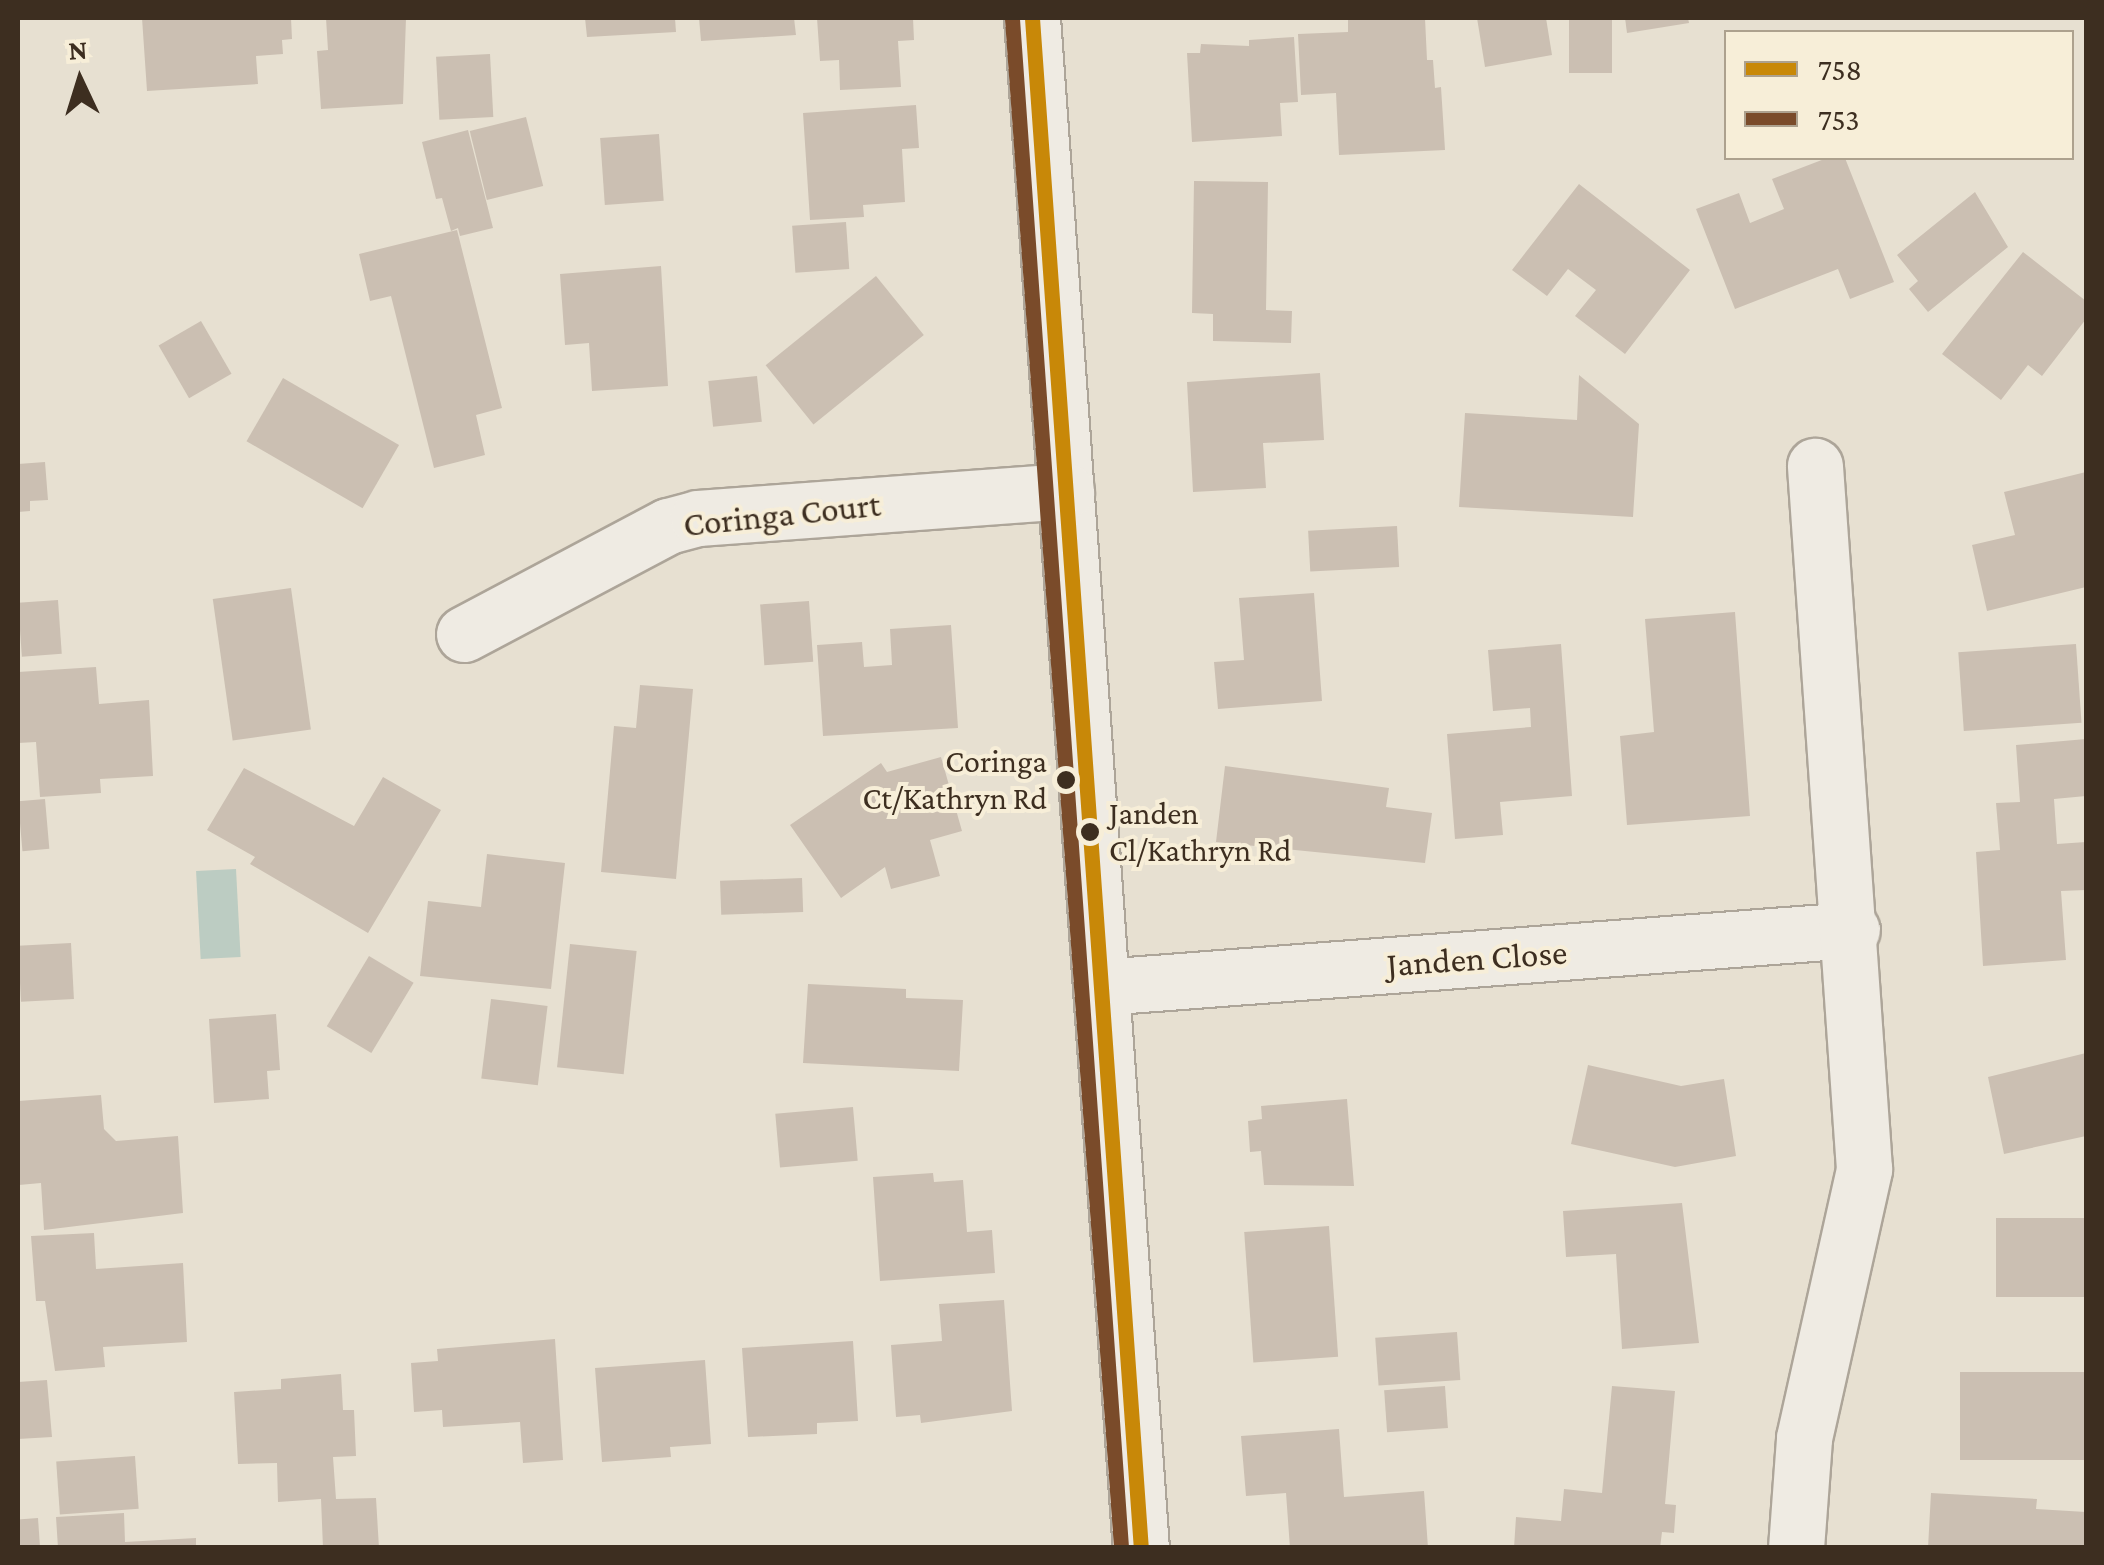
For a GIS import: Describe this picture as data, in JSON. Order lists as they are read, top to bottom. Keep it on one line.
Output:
{"streets":{"street":["Coringa Court","Janden Close"]},"places":["Coringa Ct/Kathryn Rd","Janden Cl/Kathryn Rd"],"lines":["transit line 758","transit line 753"],"legend":["758","753"],"north":"top"}
